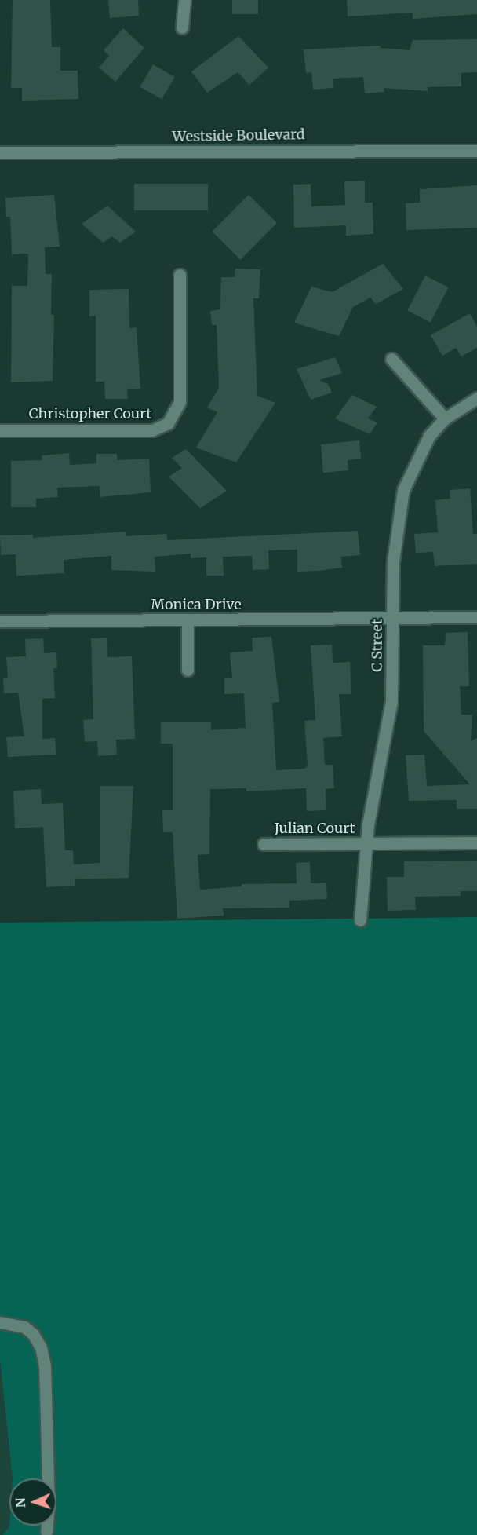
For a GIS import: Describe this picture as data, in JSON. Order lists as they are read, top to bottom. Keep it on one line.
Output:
{"streets":{"street":["Westside Boulevard","Christopher Court","Monica Drive","C Street","Julian Court"]},"crossings":[["Monica Drive","C Street"],["C Street","Julian Court"]],"north":"left"}
